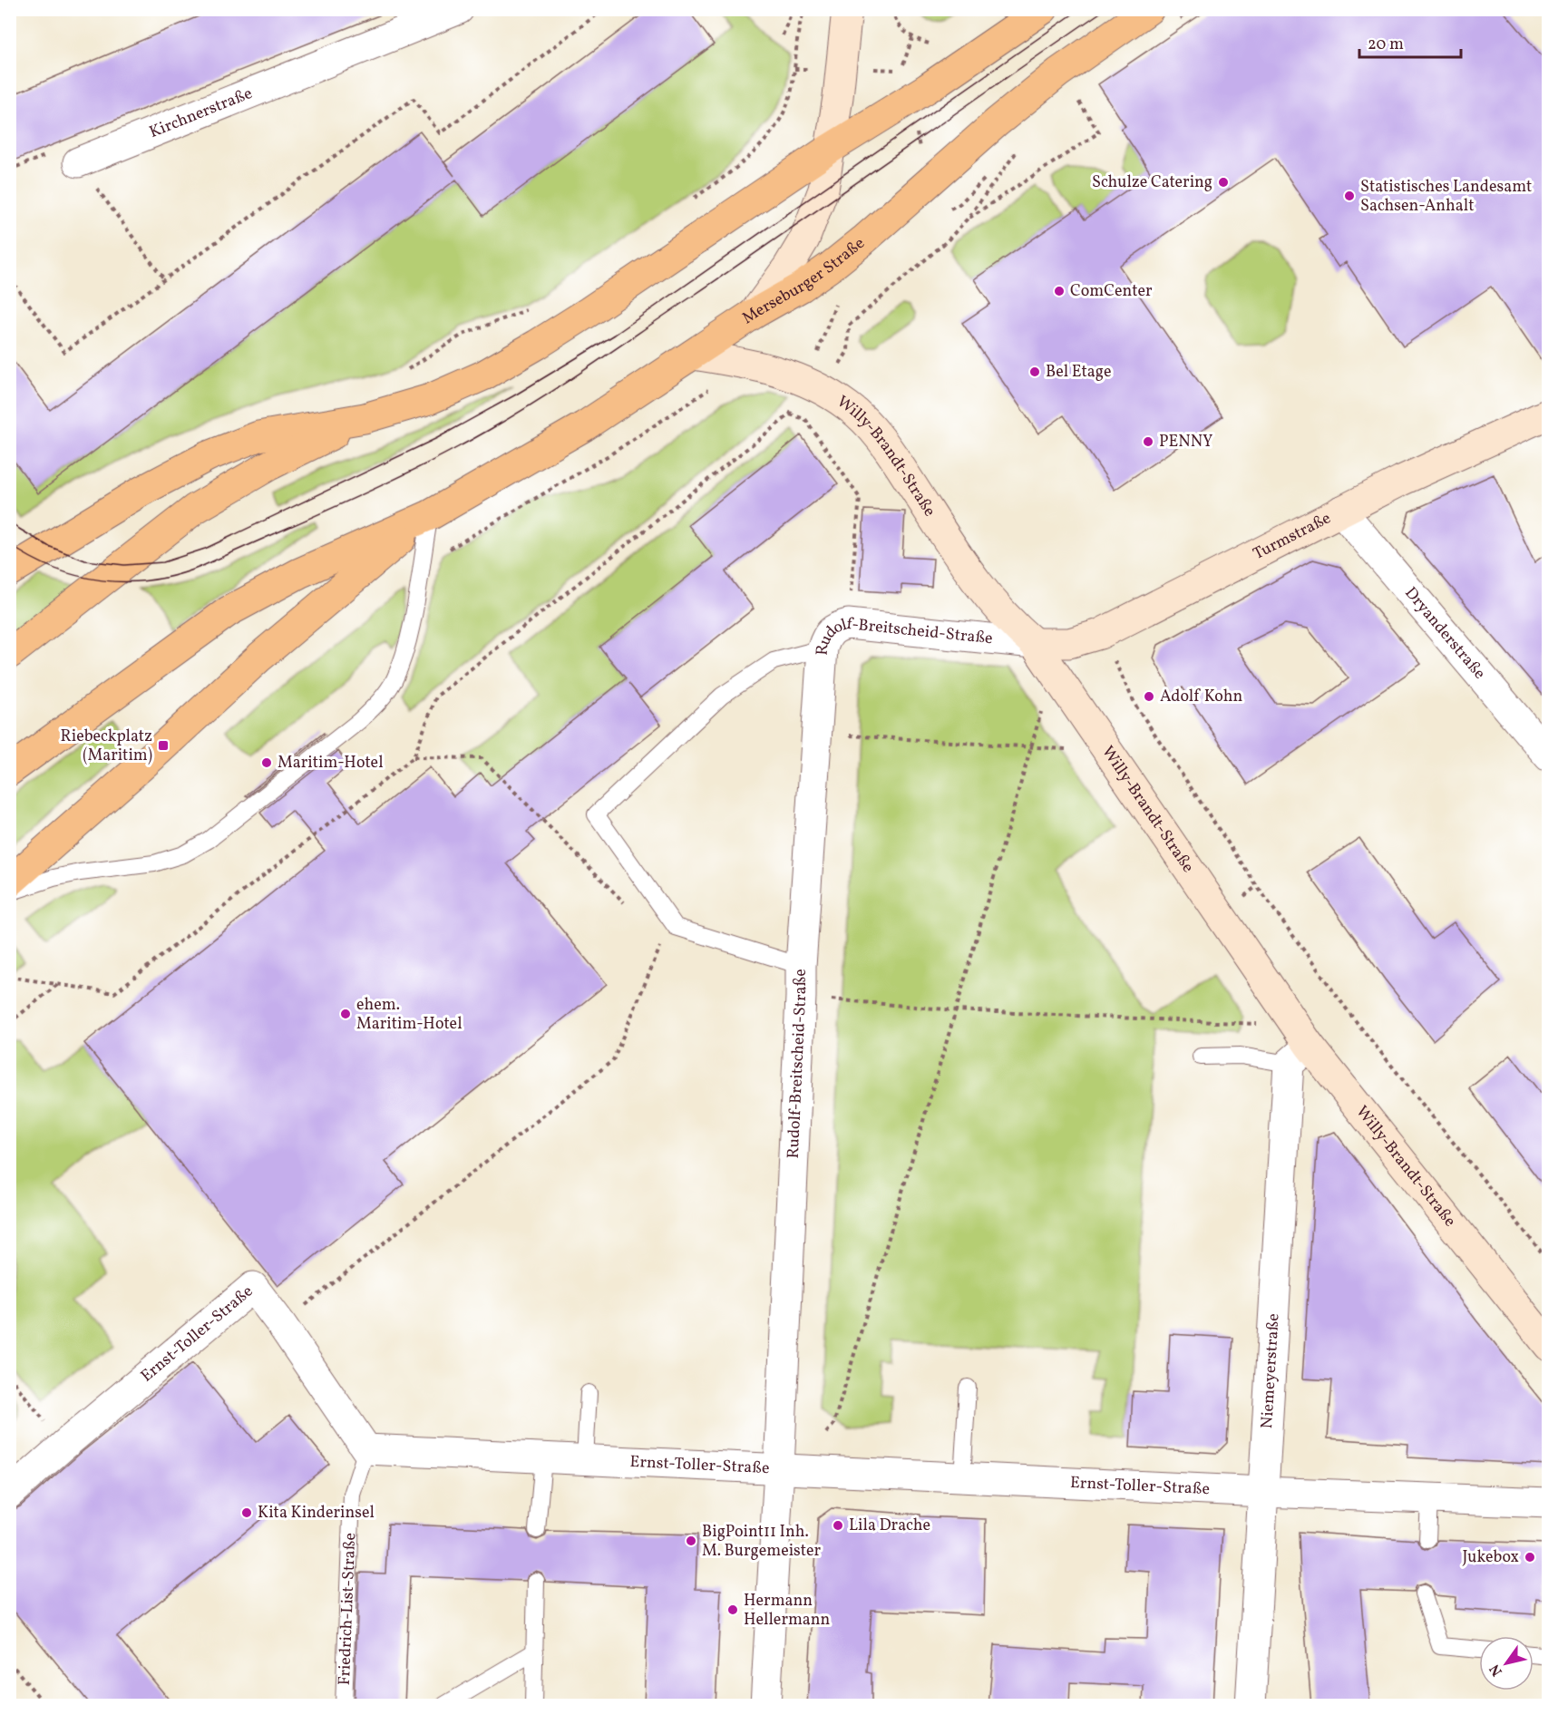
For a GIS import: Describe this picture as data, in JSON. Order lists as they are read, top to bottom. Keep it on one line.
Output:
{"streets":{"main road":["Merseburger Straße"],"street":["Kirchnerstraße","Willy-Brandt-Straße","Turmstraße","Dryanderstraße","Rudolf-Breitscheid-Straße","Ernst-Toller-Straße","Niemeyerstraße"],"lane":["Friedrich-List-Straße"]},"crossings":[["Merseburger Straße","Willy-Brandt-Straße"],["Willy-Brandt-Straße","Turmstraße"],["Willy-Brandt-Straße","Rudolf-Breitscheid-Straße"],["Willy-Brandt-Straße","Niemeyerstraße"],["Turmstraße","Dryanderstraße"],["Turmstraße","Rudolf-Breitscheid-Straße"],["Rudolf-Breitscheid-Straße","Ernst-Toller-Straße"],["Ernst-Toller-Straße","Niemeyerstraße"],["Ernst-Toller-Straße","Friedrich-List-Straße"]],"places":{"other":["Schulze Catering","Statistisches Landesamt Sachsen-Anhalt","ComCenter","Bel Etage","PENNY","Adolf Kohn","Maritim-Hotel","ehem. Maritim-Hotel","Kita Kinderinsel","Lila Drache","BigPoint11 Inh. M. Burgemeister","Jukebox","Hermann Hellermann"],"transit":["Riebeckplatz (Maritim)"]},"scale_bar":"20 m","north":"bottom left"}
